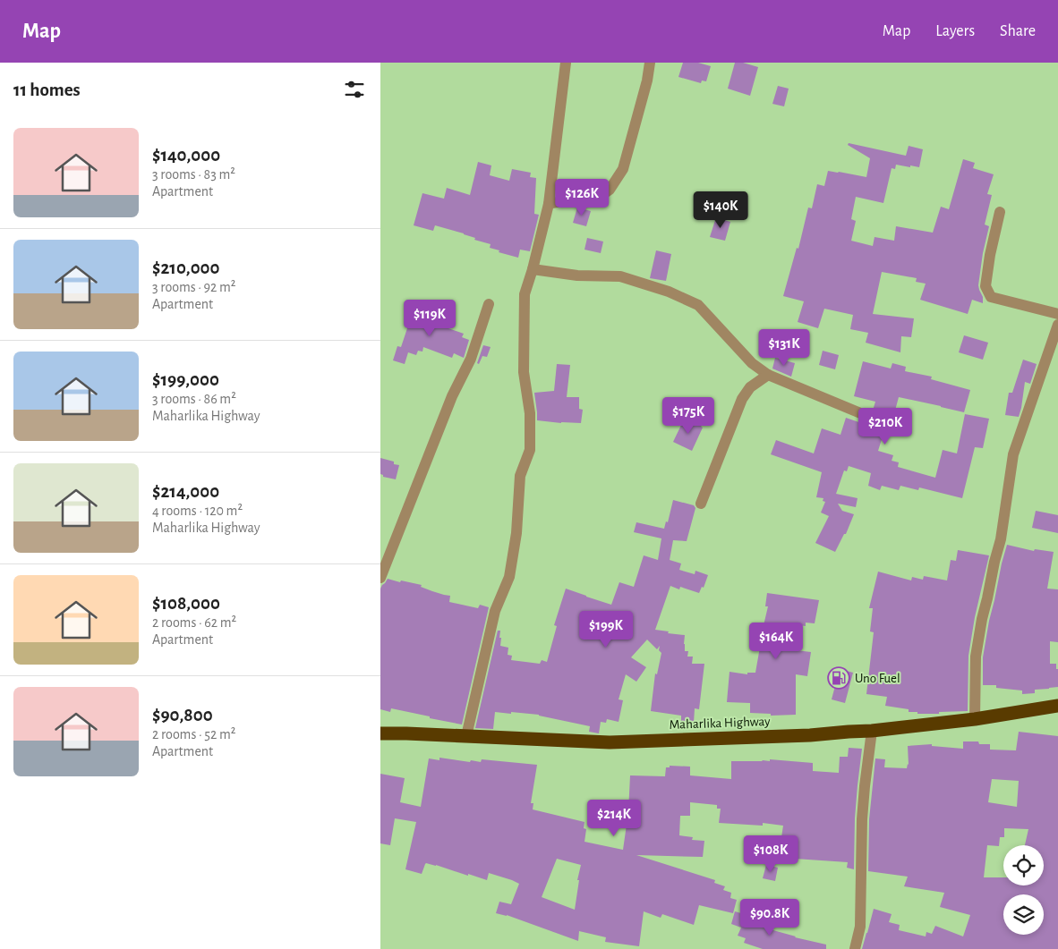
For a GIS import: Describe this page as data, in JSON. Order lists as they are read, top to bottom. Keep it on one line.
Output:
{"streets":{"highway":["Maharlika Highway"]},"places":{"fuel station":["Uno Fuel"]},"page":{"header":"Map","nav":["Map","Layers","Share"],"heading":"11 homes","list":[{"name":"$140,000","note":"3 rooms · 83 m² · Apartment"},{"name":"$210,000","note":"3 rooms · 92 m² · Apartment"},{"name":"$199,000","note":"3 rooms · 86 m² · Maharlika Highway"},{"name":"$214,000","note":"4 rooms · 120 m² · Maharlika Highway"},{"name":"$108,000","note":"2 rooms · 62 m² · Apartment"},{"name":"$90,800","note":"2 rooms · 52 m² · Apartment"}],"price":["$126K","$140K","$119K","$131K","$175K","$210K","$199K","$164K","$214K","$108K","$90.8K"]}}
